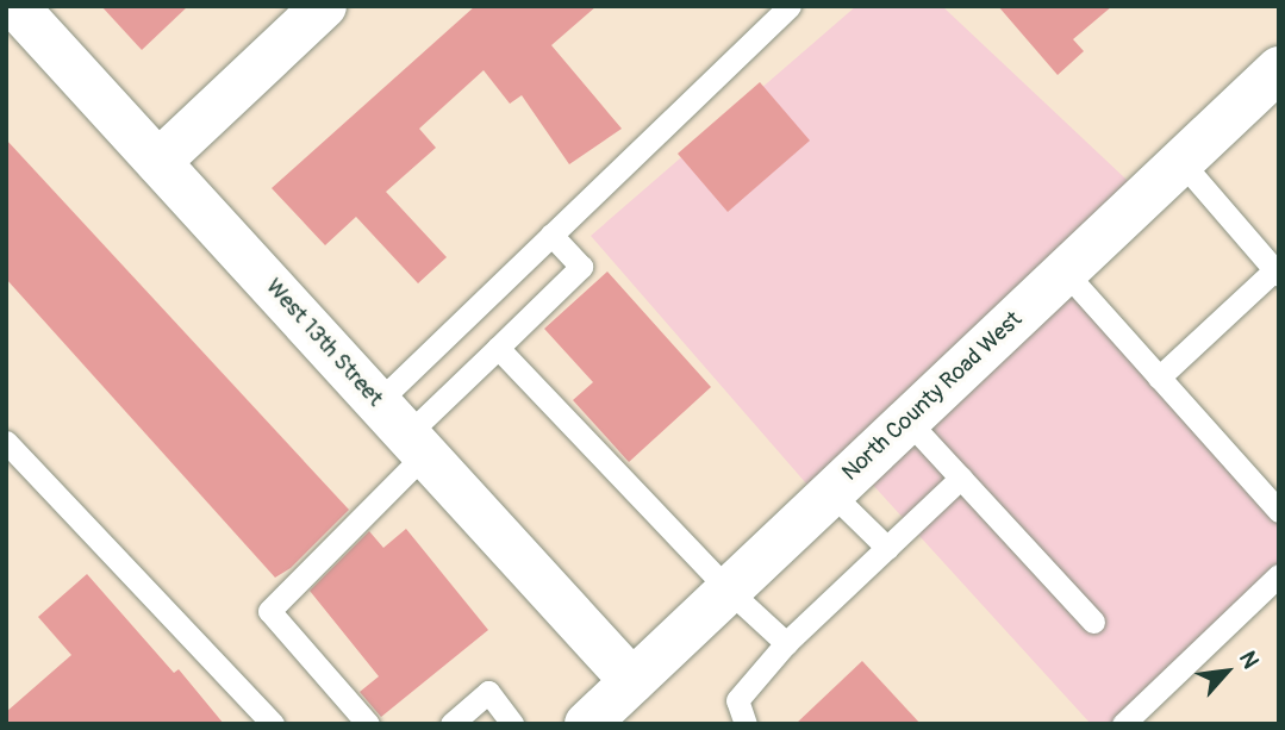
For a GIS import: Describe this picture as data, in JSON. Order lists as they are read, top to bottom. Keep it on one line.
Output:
{"streets":{"street":["West 13th Street","North County Road West"]},"crossings":[["West 13th Street","North County Road West"]],"north":"top right"}
